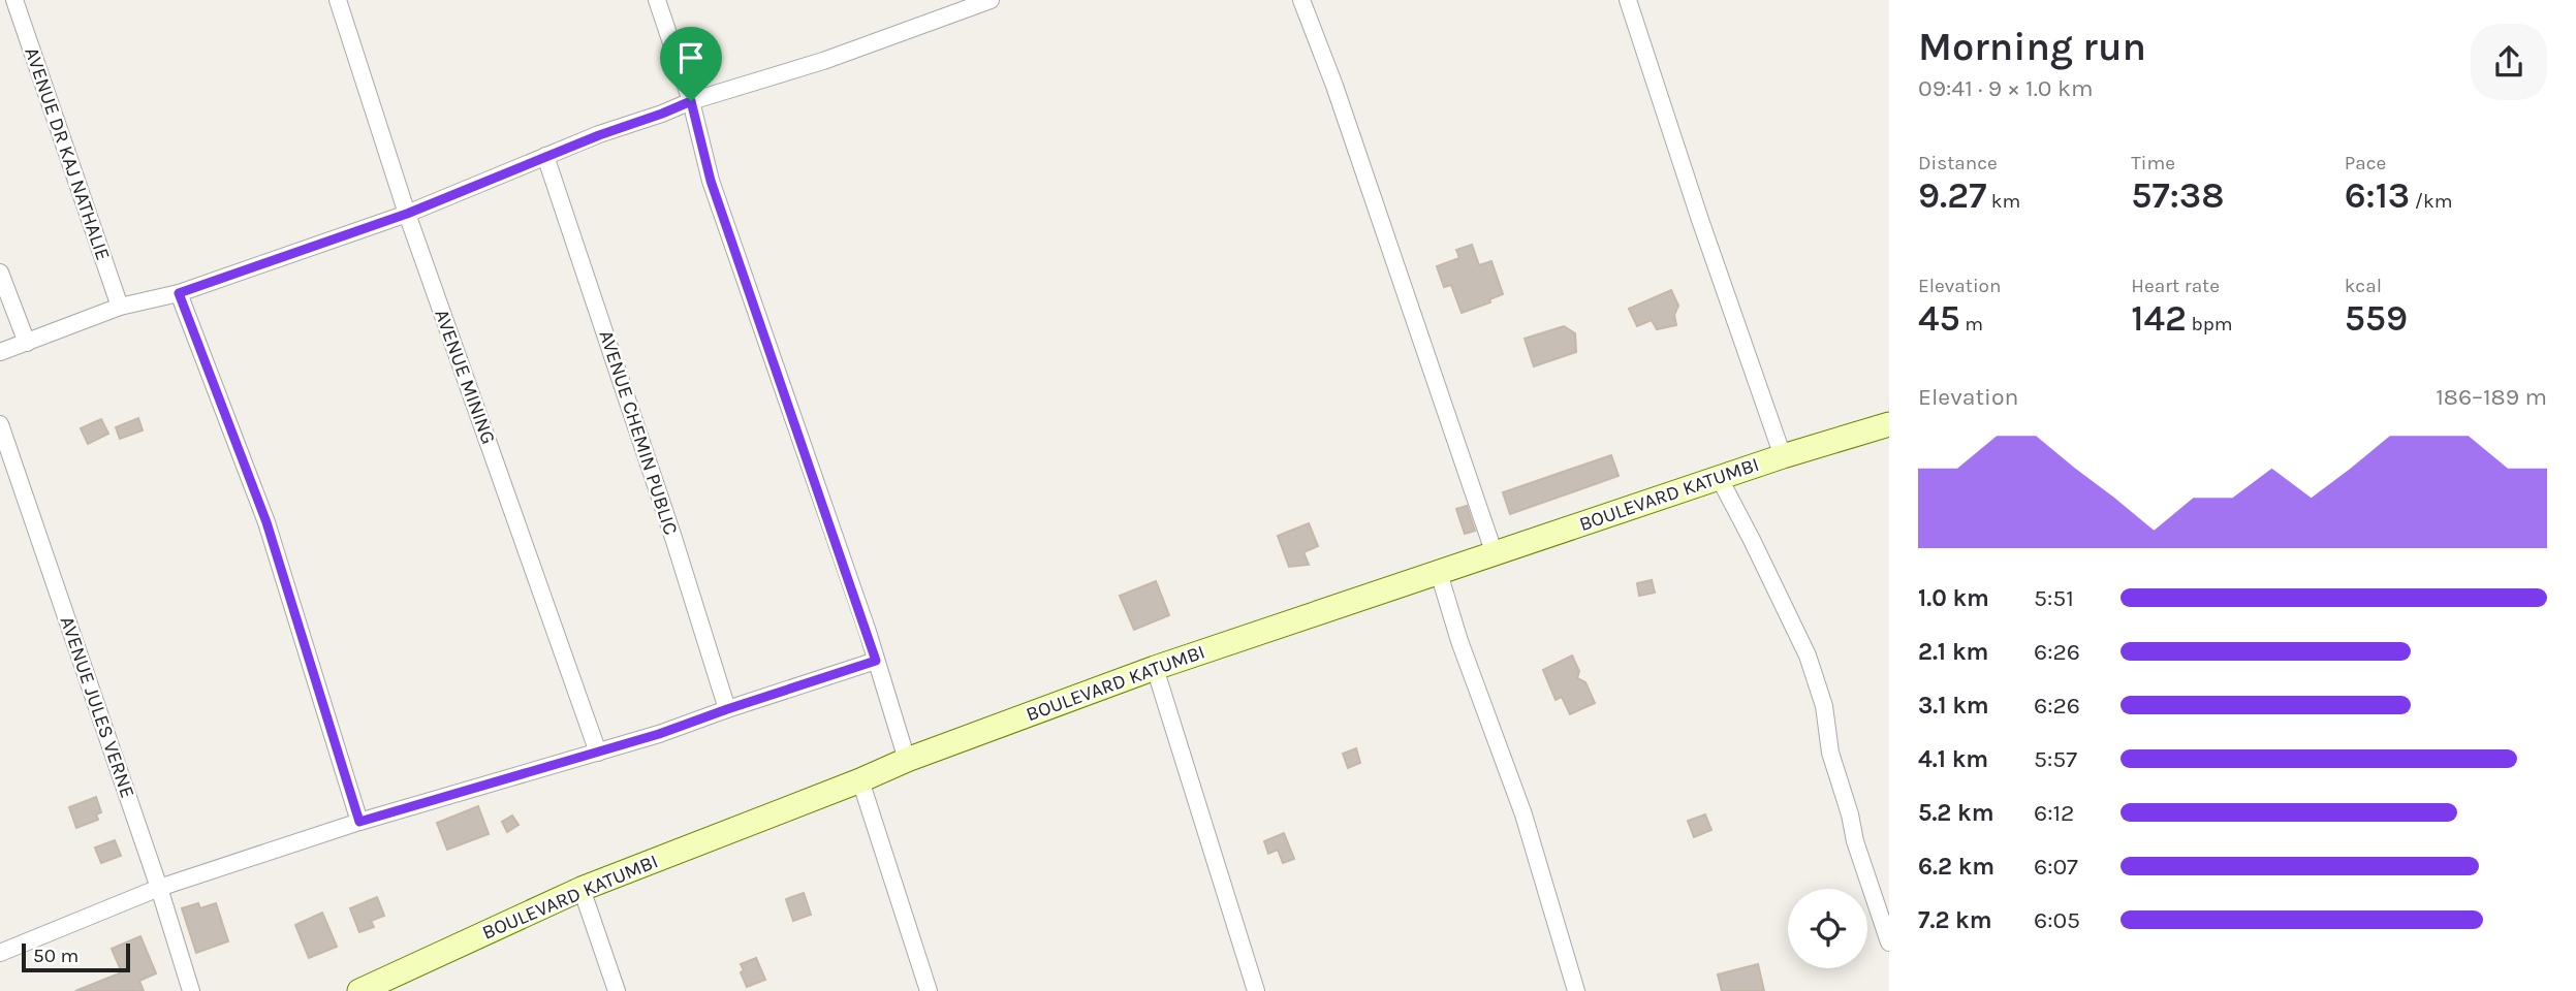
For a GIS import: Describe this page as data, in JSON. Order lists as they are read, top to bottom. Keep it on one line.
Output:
{"streets":{"street":["AVENUE DR KAJ NATHALIE","AVENUE MINING","AVENUE CHEMIN PUBLIC","BOULEVARD KATUMBI","AVENUE JULES VERNE"]},"scale_bar":"50 m","page":{"heading":["Morning run","09:41 · 9 × 1.0 km"],"stats":[["Distance","9.27 km"],["Time","57:38"],["Pace","6:13 /km"],["Elevation","45 m"],["Heart rate","142 bpm"],["kcal","559"]],"chart":["Elevation","186–189 m"],"list":[{"name":"1.0 km","note":"5:51"},{"name":"2.1 km","note":"6:26"},{"name":"3.1 km","note":"6:26"},{"name":"4.1 km","note":"5:57"},{"name":"5.2 km","note":"6:12"},{"name":"6.2 km","note":"6:07"},{"name":"7.2 km","note":"6:05"}],"scale":"50 m"}}
